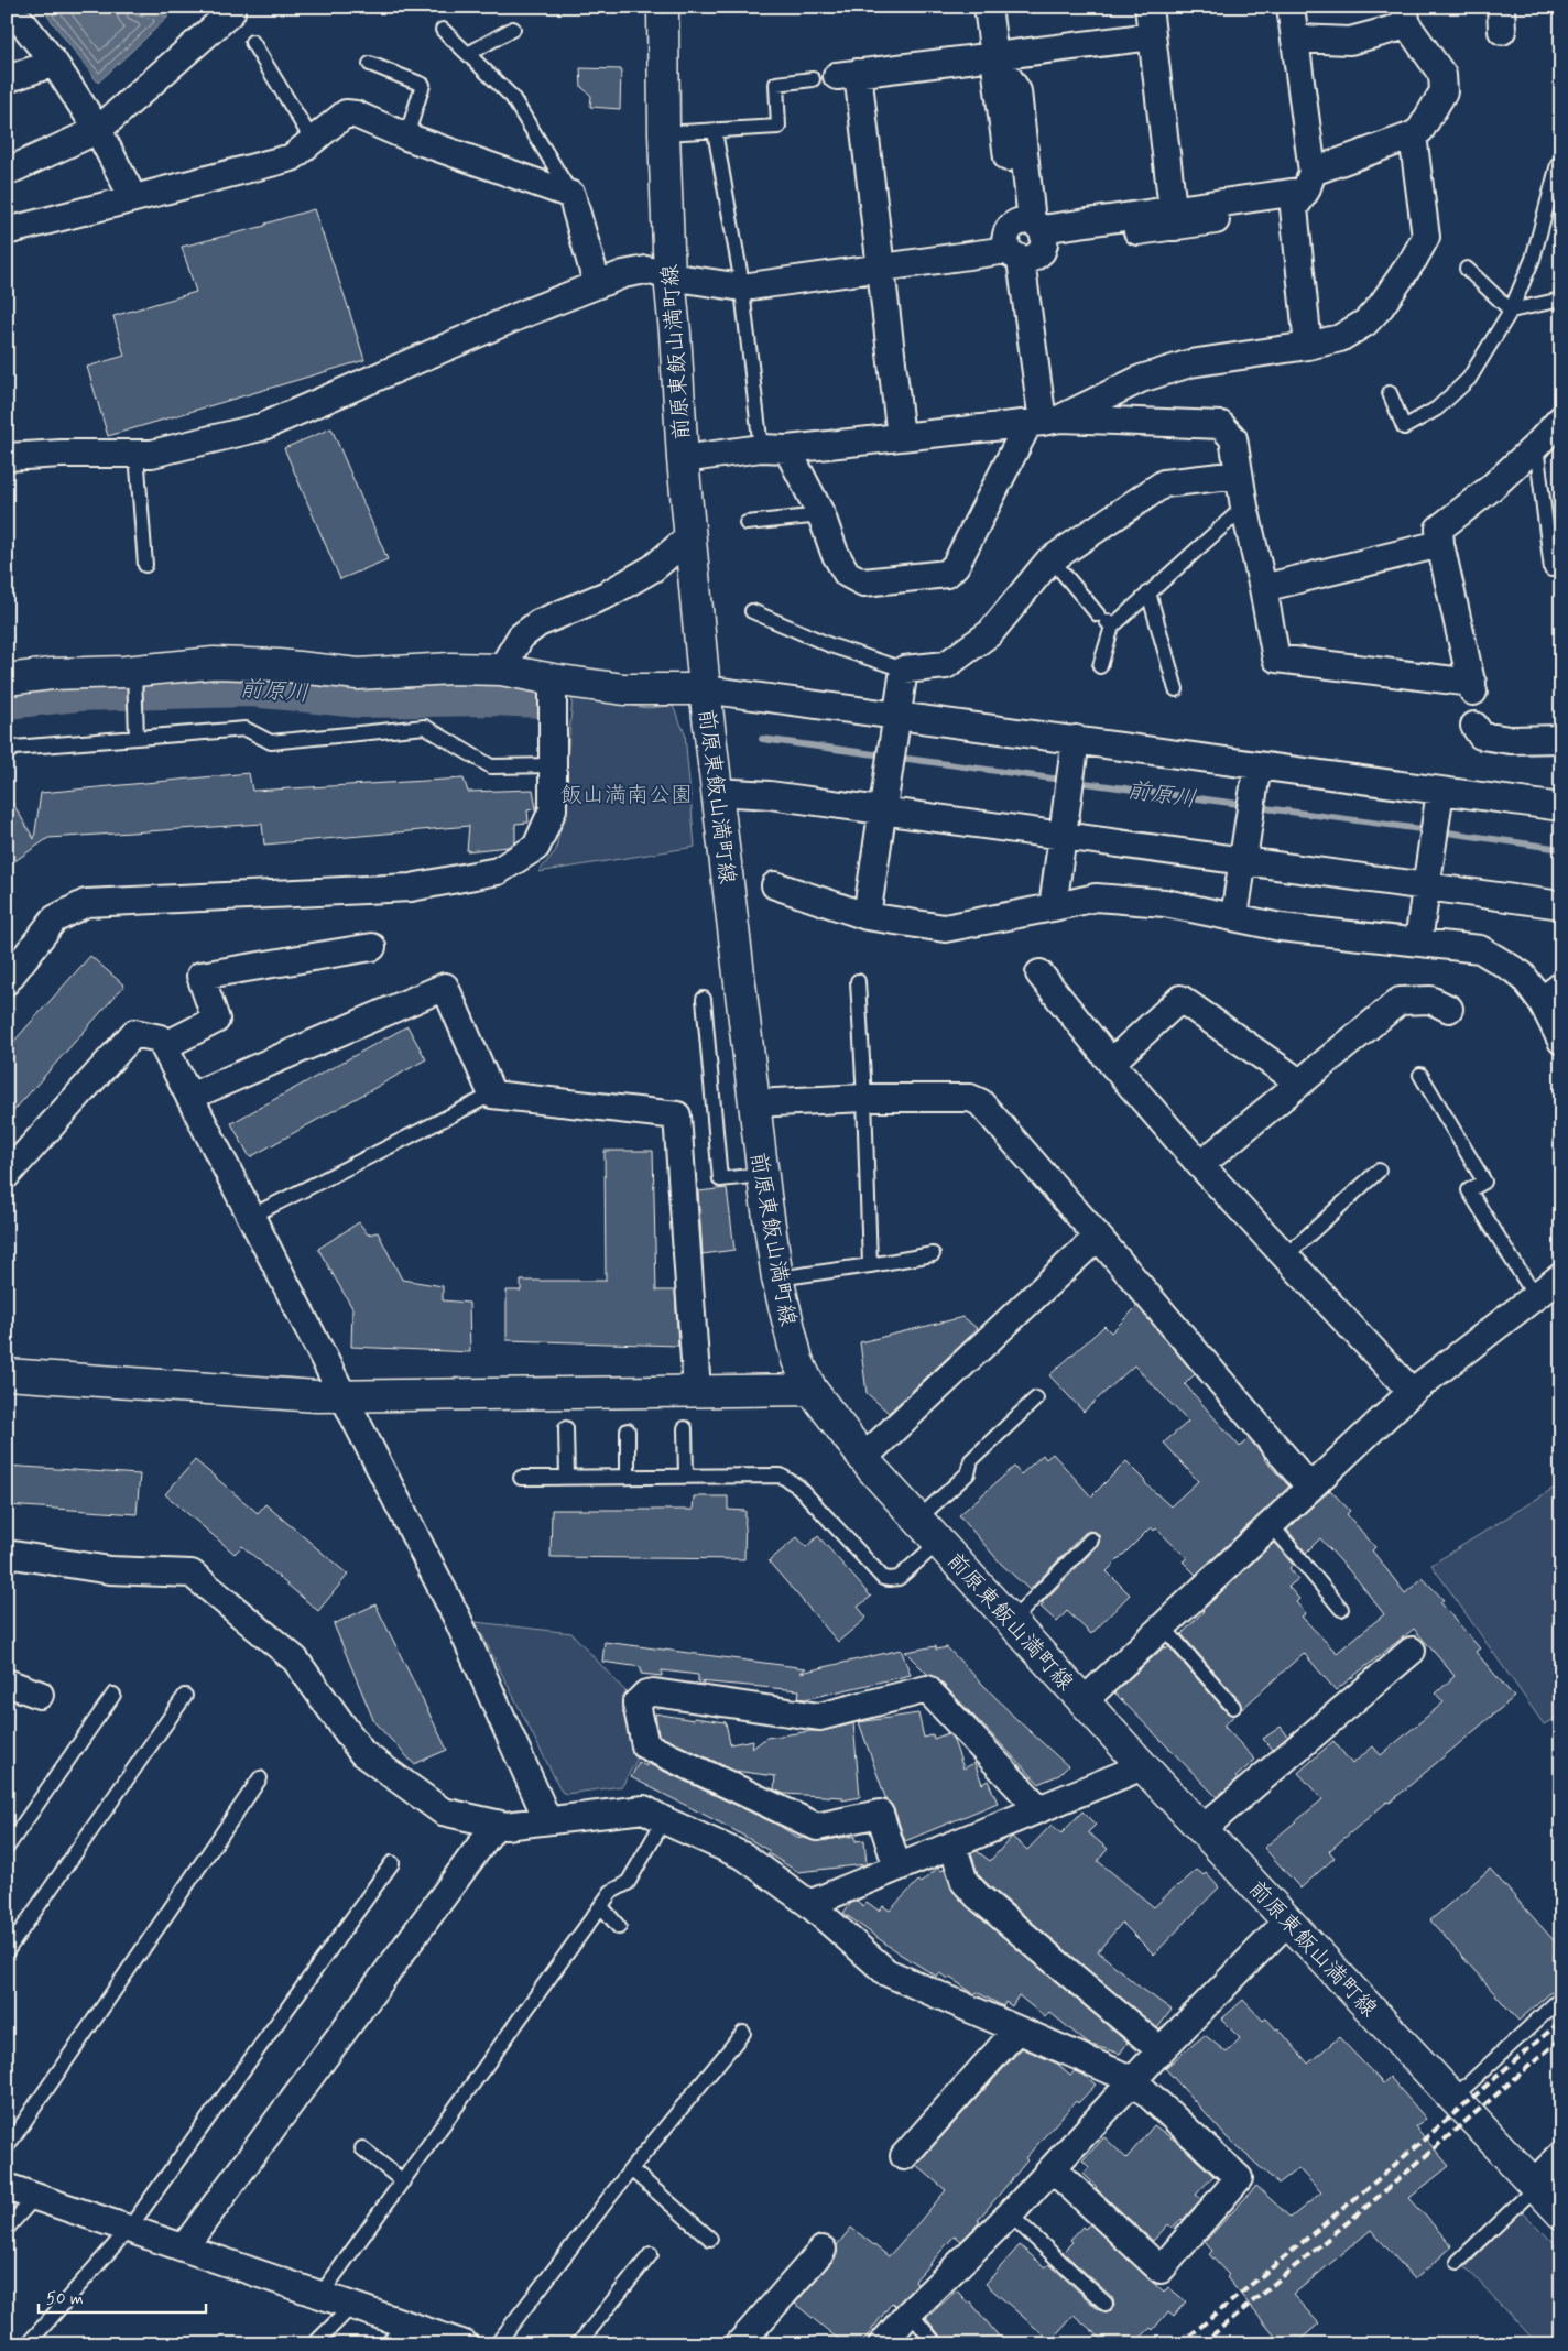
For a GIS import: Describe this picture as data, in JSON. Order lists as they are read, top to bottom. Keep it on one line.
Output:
{"streets":{"street":["前原東飯山満町線"]},"water":["前原川"],"parks":["飯山満南公園"],"scale_bar":"50 m"}
